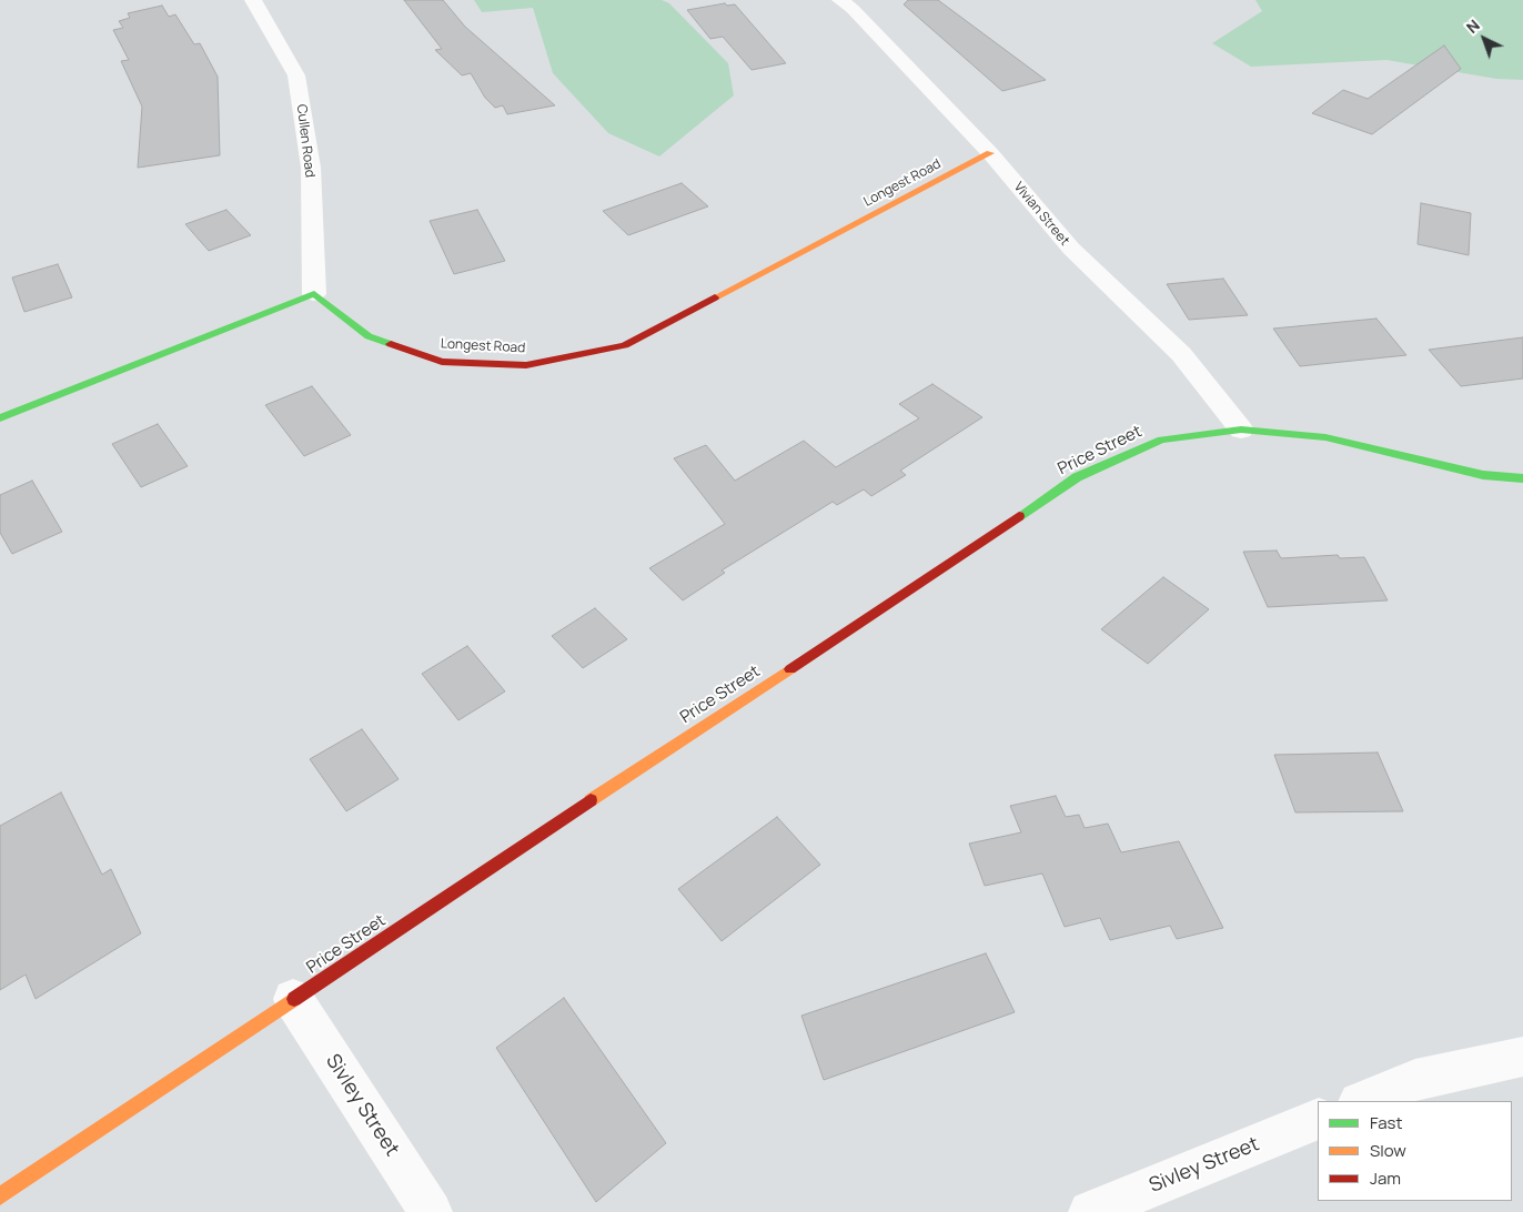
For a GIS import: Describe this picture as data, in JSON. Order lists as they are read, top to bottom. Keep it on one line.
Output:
{"streets":{"street":["Cullen Road","Longest Road","Vivian Street","Price Street","Sivley Street"]},"crossings":[["Cullen Road","Longest Road"],["Longest Road","Vivian Street"],["Vivian Street","Price Street"],["Price Street","Sivley Street"]],"legend":["Fast","Slow","Jam"],"north":"top left"}
